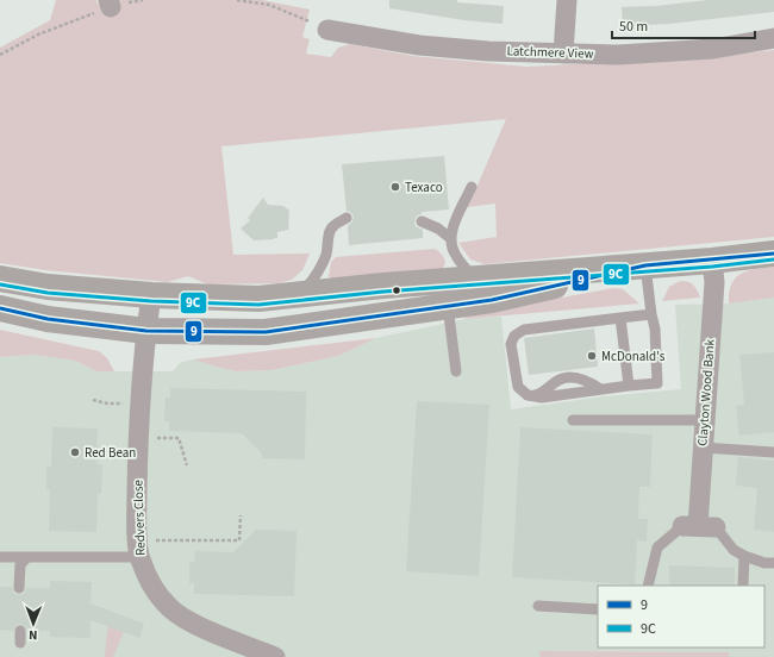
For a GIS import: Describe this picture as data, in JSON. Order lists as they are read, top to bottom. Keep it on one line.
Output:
{"streets":{"street":["Latchmere View","Clayton Wood Bank","Redvers Close"]},"places":["Texaco","McDonald's","Red Bean"],"lines":["transit line 9","transit line 9C"],"legend":["9","9C"],"scale_bar":"50 m","north":"bottom"}
